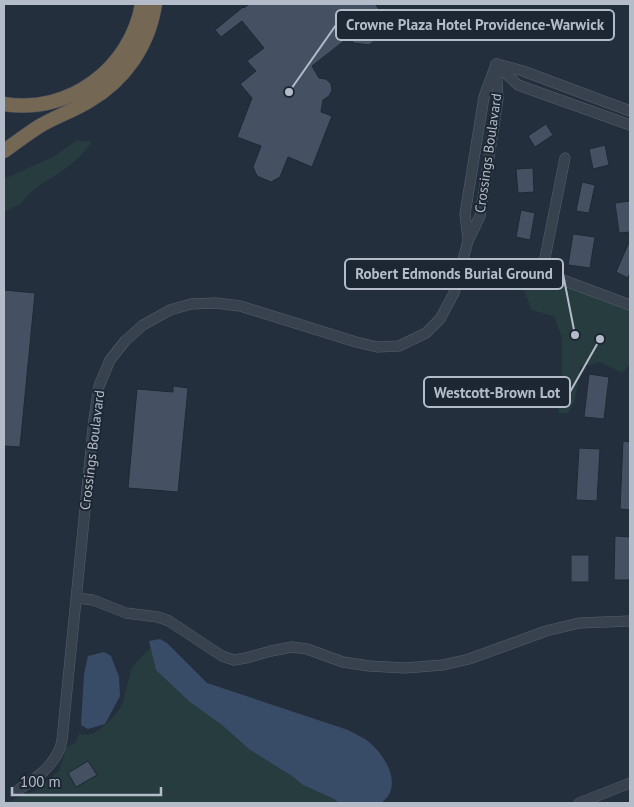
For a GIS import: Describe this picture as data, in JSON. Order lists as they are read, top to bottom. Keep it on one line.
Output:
{"streets":{"street":["Crossings Boulavard"]},"places":["Crowne Plaza Hotel Providence-Warwick","Robert Edmonds Burial Ground","Westcott-Brown Lot"],"scale_bar":"100 m"}
